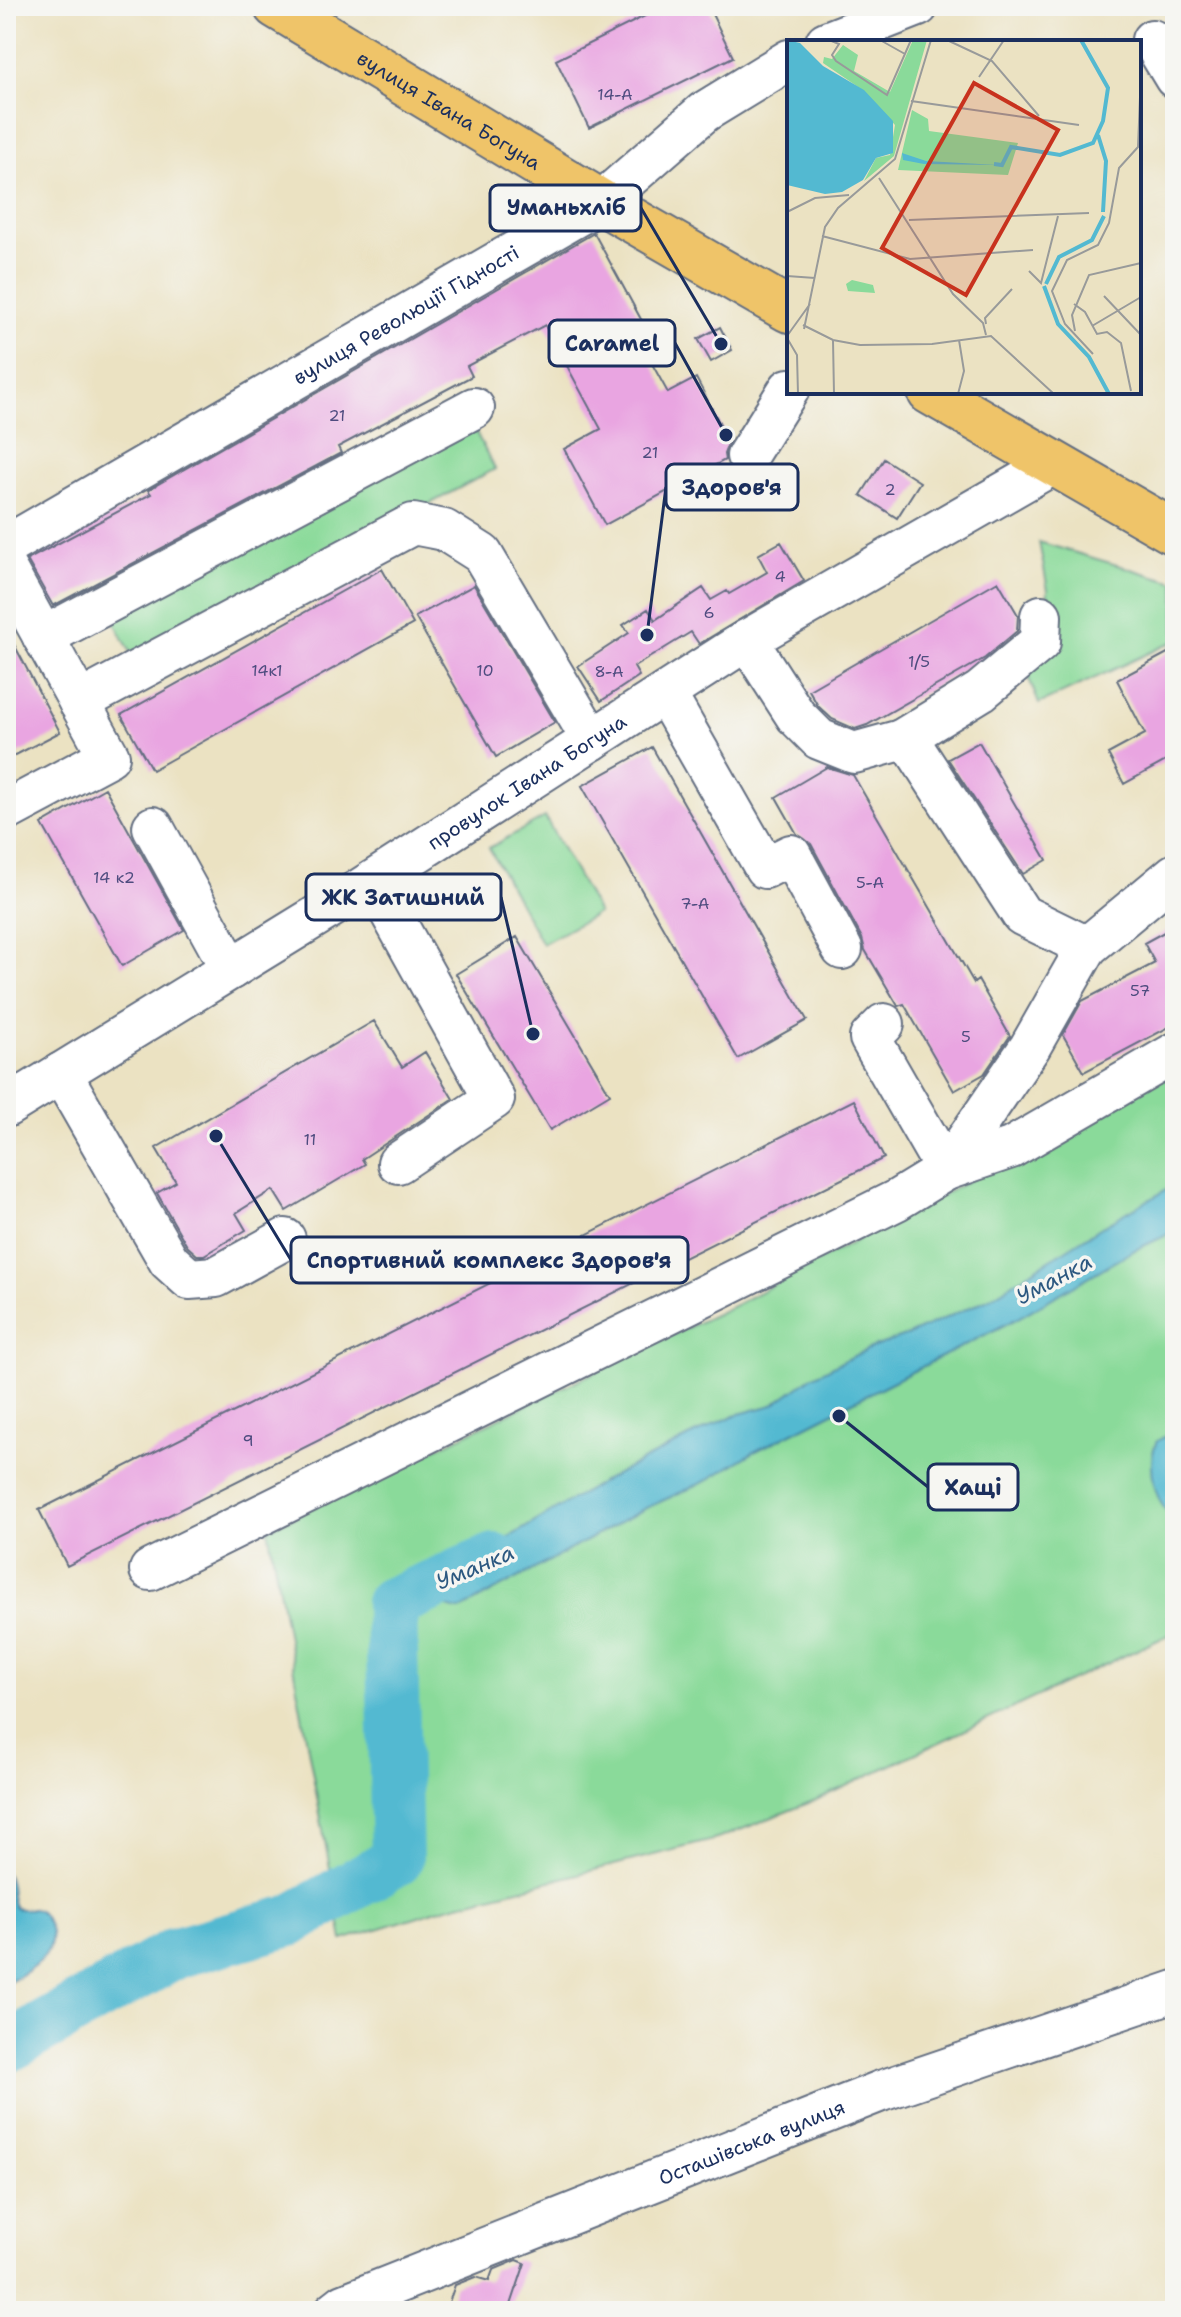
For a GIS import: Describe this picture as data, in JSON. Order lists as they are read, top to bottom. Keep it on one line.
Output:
{"streets":{"main road":["вулиця Івана Богуна"],"street":["вулиця Революції Гідності","провулок Івана Богуна","Осташівська вулиця"]},"crossings":[["вулиця Івана Богуна","вулиця Революції Гідності"]],"water":["Уманка"],"places":["Уманьхліб","Caramel","Здоров'я","ЖК Затишний","Спортивний комплекс Здоров'я","Хащі"],"house_numbers":["14-А","21","21","2","4","6","1/5","14к1","10","8-А","14 к2","5-А","7-А","57","5","11","9"]}
